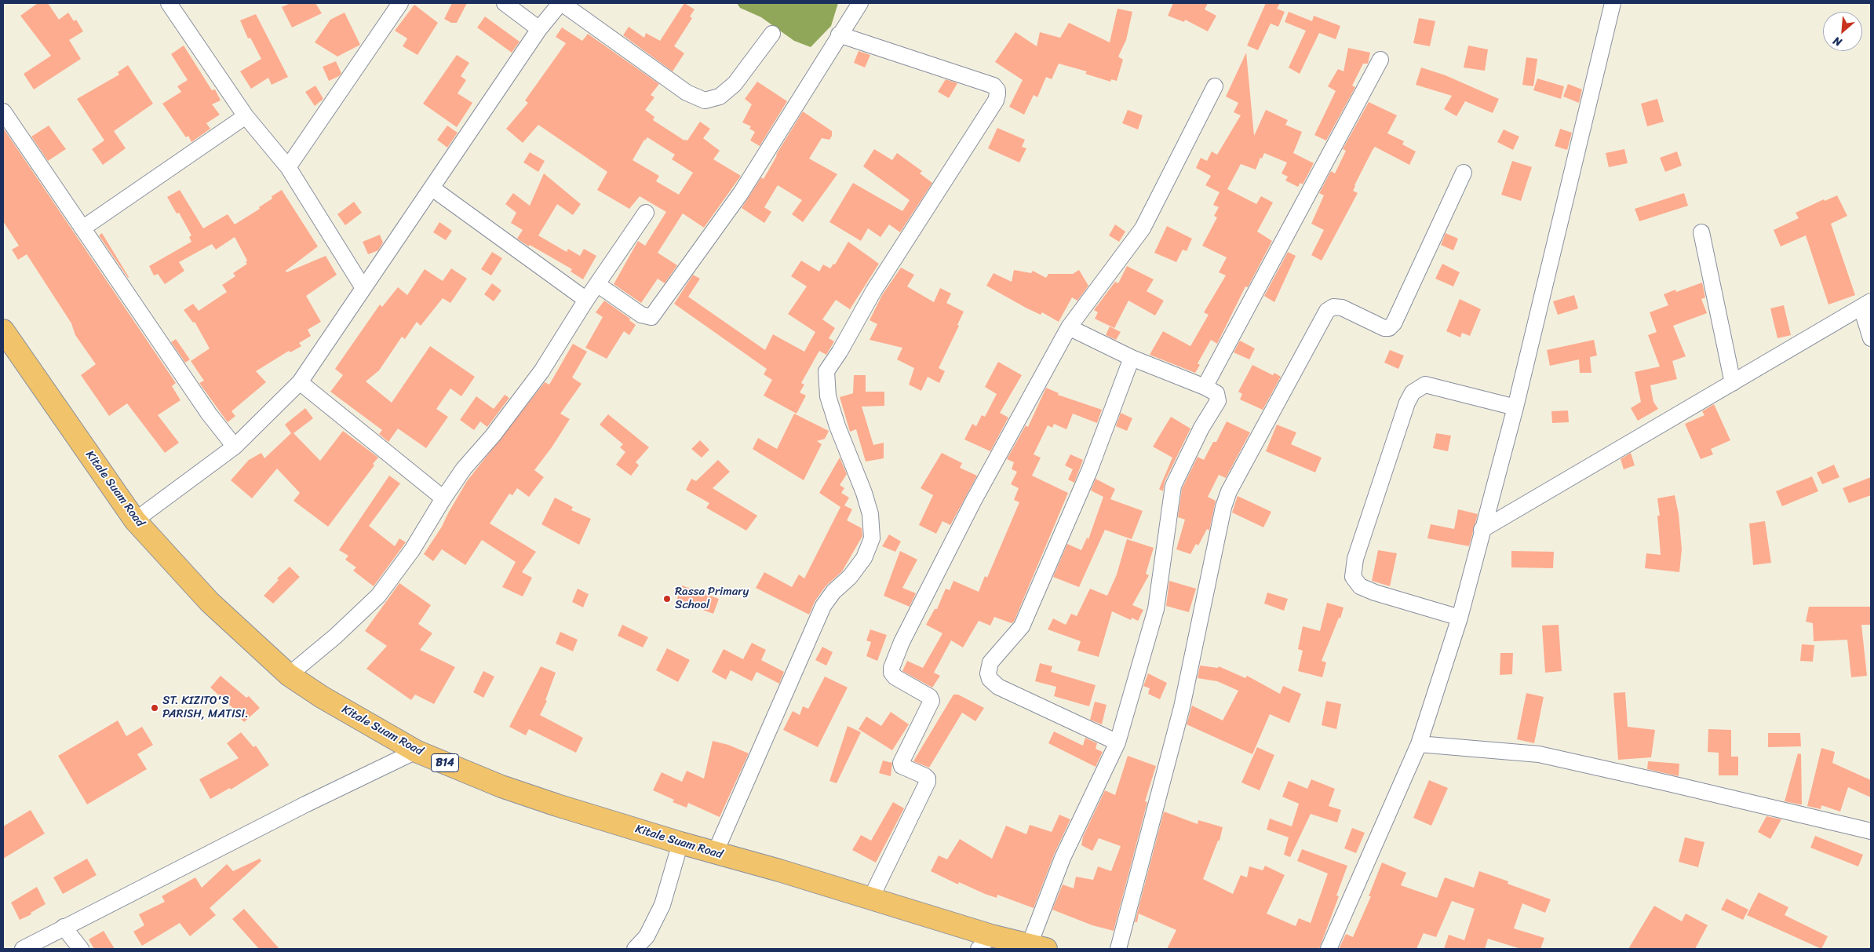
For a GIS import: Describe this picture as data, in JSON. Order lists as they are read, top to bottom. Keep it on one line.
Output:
{"streets":{"highway":["Kitale Suam Road","B14"]},"places":["Rassa Primary School","ST. KIZITO'S PARISH, MATISI."],"north":"bottom left"}
